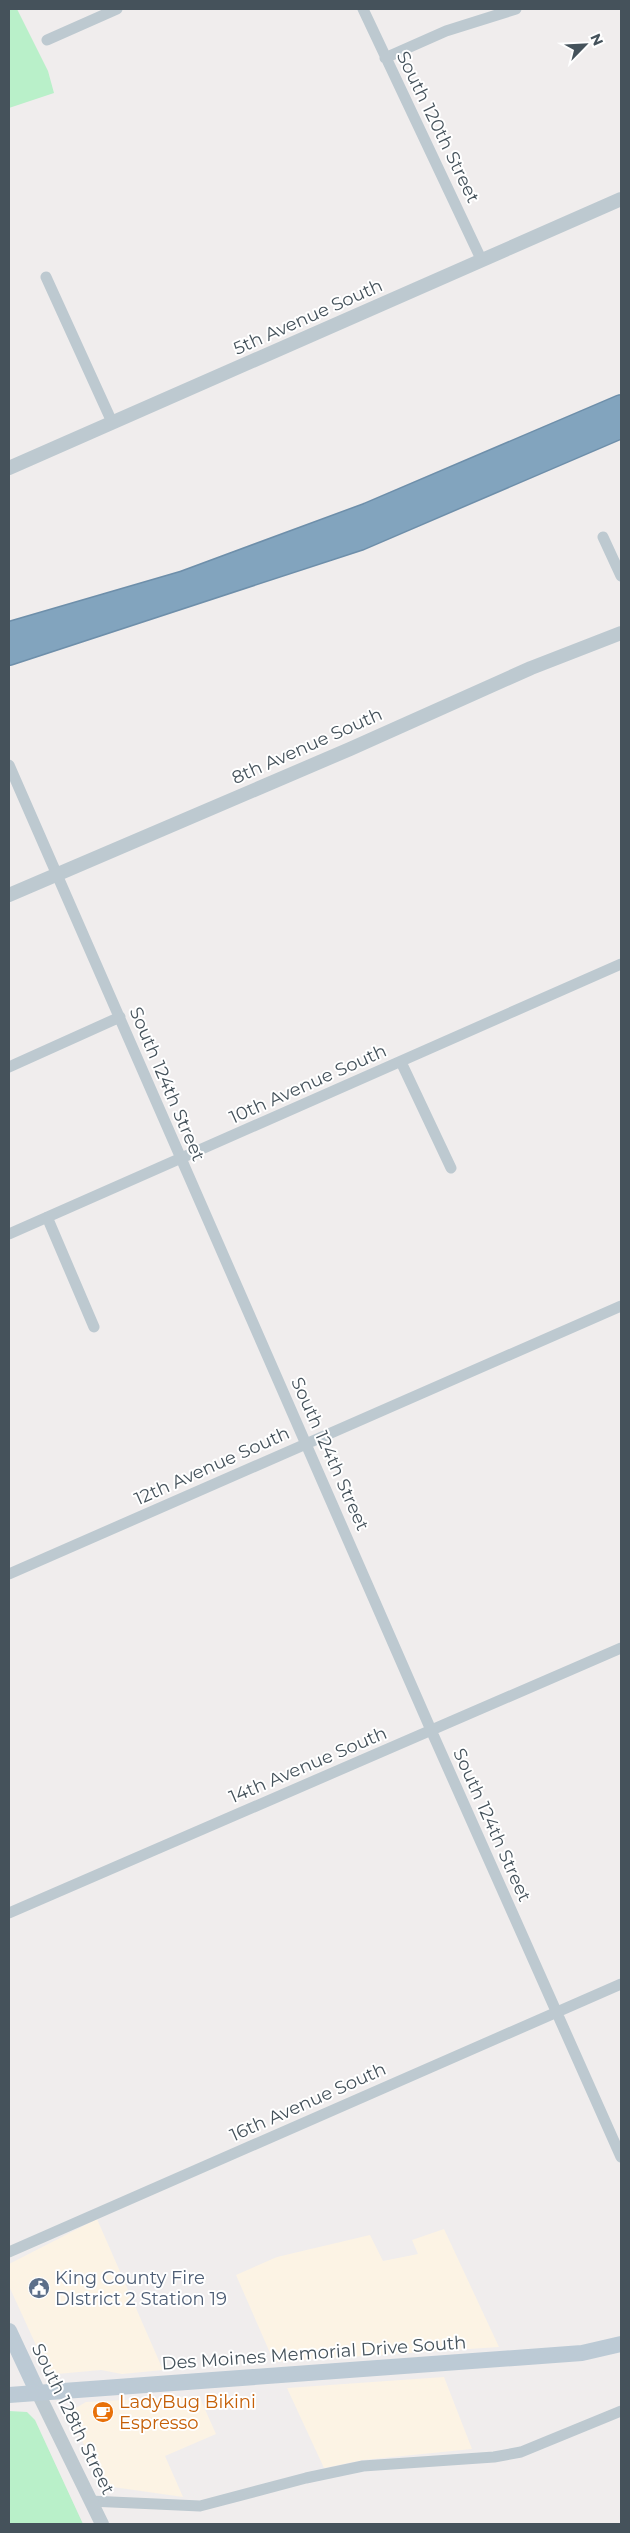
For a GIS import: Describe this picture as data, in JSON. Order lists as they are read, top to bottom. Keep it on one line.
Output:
{"streets":{"main road":["Des Moines Memorial Drive South","South 128th Street"],"street":["South 120th Street","5th Avenue South","8th Avenue South","South 124th Street","10th Avenue South","12th Avenue South","14th Avenue South","16th Avenue South"]},"crossings":[["South 120th Street","5th Avenue South"],["8th Avenue South","South 124th Street"],["South 124th Street","10th Avenue South"],["South 124th Street","12th Avenue South"],["South 124th Street","14th Avenue South"],["South 124th Street","16th Avenue South"],["Des Moines Memorial Drive South","South 128th Street"]],"places":{"public building":["King County Fire DIstrict 2 Station 19"],"cafe":["LadyBug Bikini Espresso"]},"north":"top right"}
